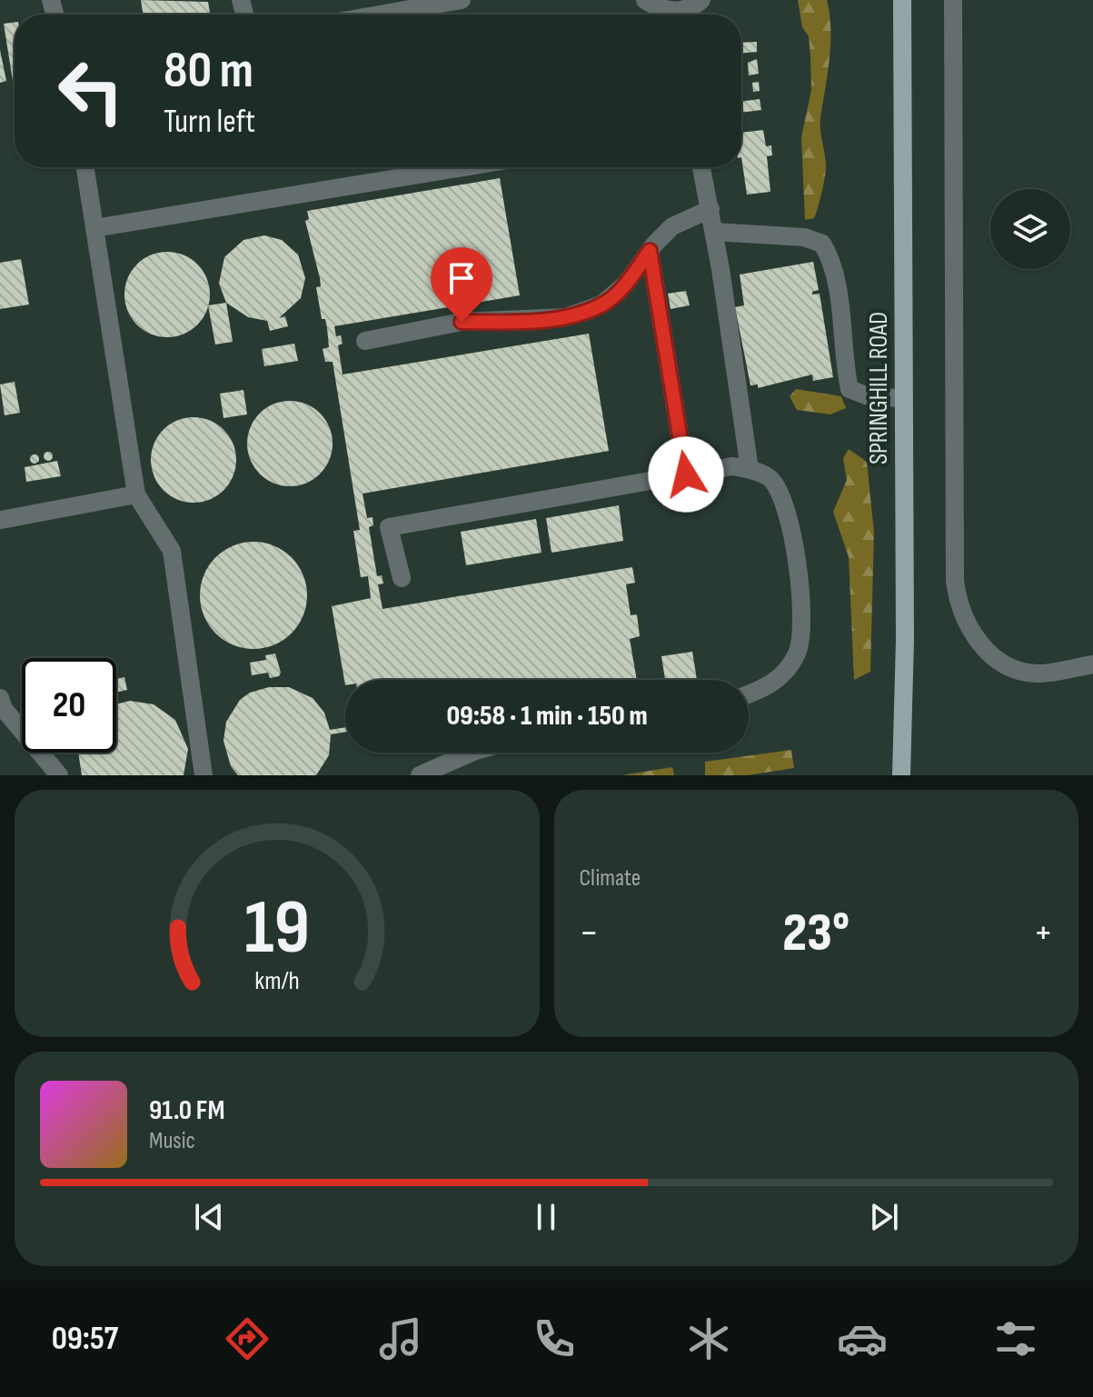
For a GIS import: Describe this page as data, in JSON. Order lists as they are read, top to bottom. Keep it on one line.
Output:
{"streets":{"main road":["SPRINGHILL ROAD"]},"page":{"turn":["80 m","Turn left"],"limit":"20","trip":"09:58 · 1 min · 150 m","tile":"Climate","heat":["−","23°","+"],"song":["91.0 FM","Music"],"tabs":"09:57","gauge":["19","km/h"]}}
